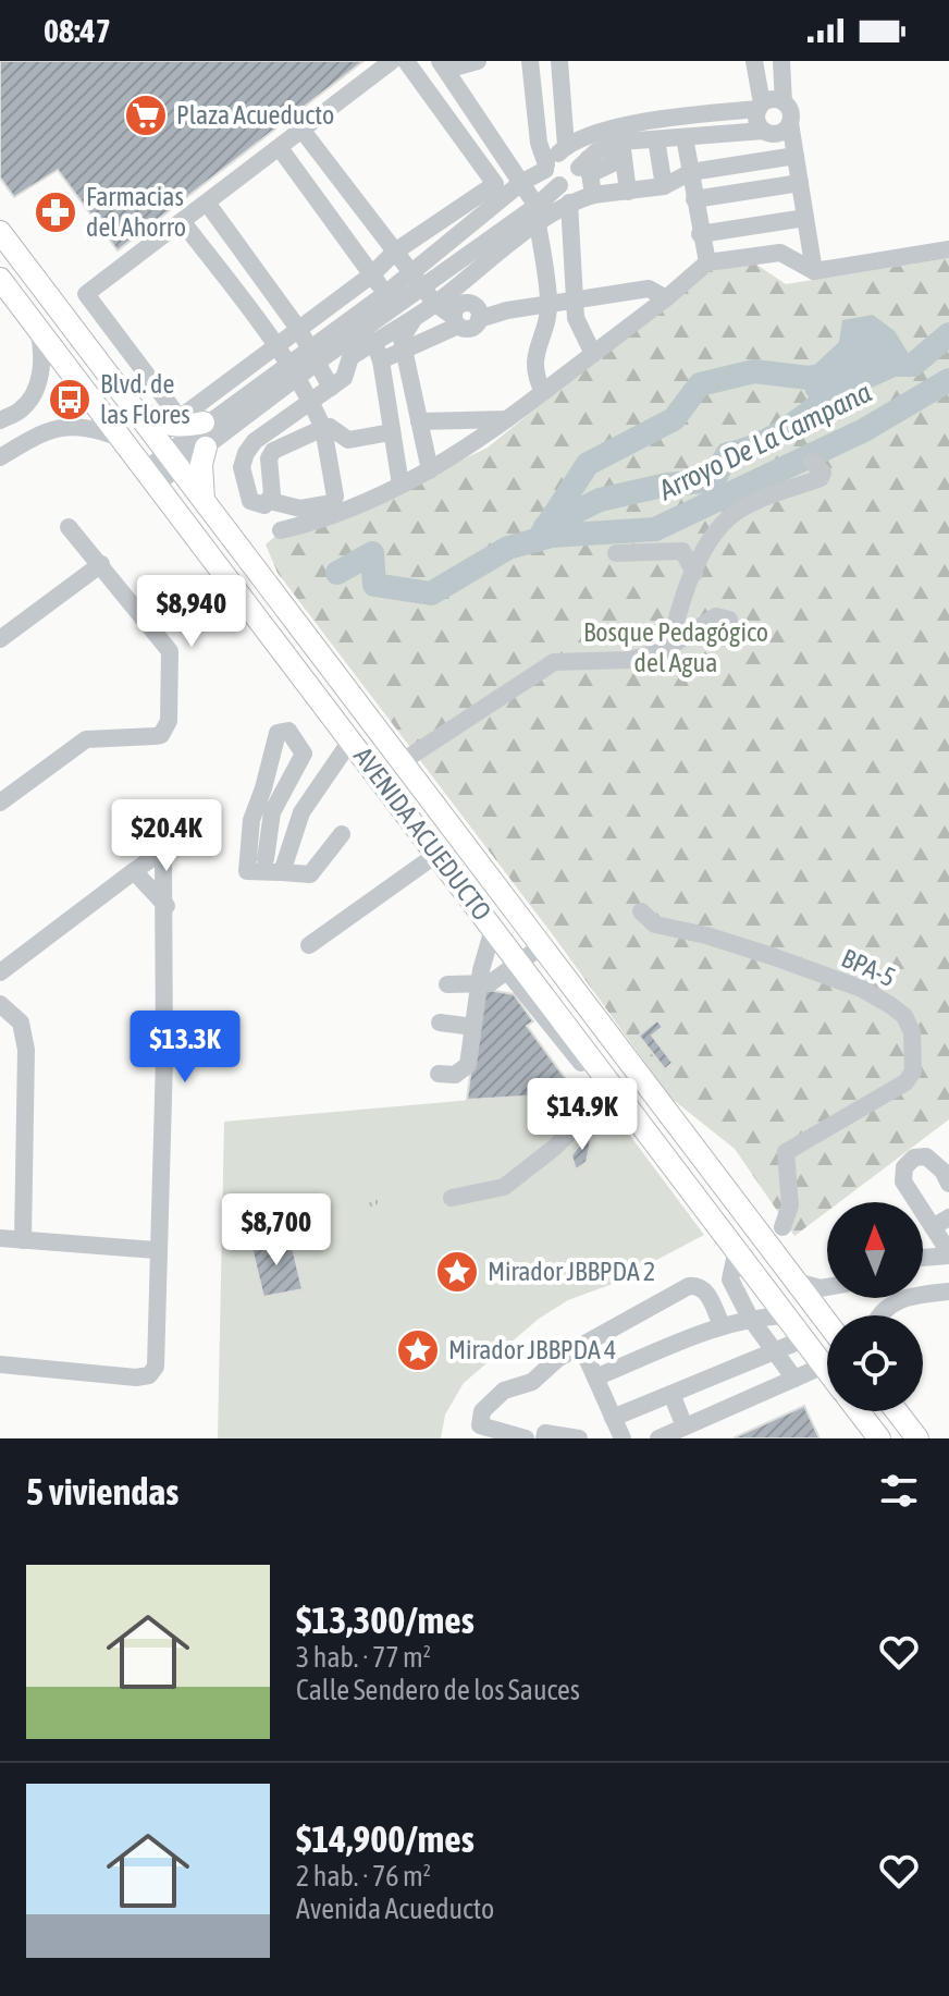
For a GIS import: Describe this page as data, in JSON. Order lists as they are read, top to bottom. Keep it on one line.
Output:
{"streets":{"main road":["AVENIDA ACUEDUCTO"],"street":["BPA-5"]},"water":["Arroyo De La Campana"],"parks":["Bosque Pedagógico del Agua"],"places":{"supermarket":["Plaza Acueducto"],"pharmacy":["Farmacias del Ahorro"],"bus stop":["Blvd. de las Flores"],"place":["Mirador JBBPDA 2","Mirador JBBPDA 4"]},"north":"top","page":{"status":"08:47","price":["$8,940","$20.4K","$13.3K","$14.9K","$8,700"],"heading":"5 viviendas","list":[{"name":"$13,300/mes","note":"3 hab. · 77 m² · Calle Sendero de los Sauces"},{"name":"$14,900/mes","note":"2 hab. · 76 m² · Avenida Acueducto"}]}}
